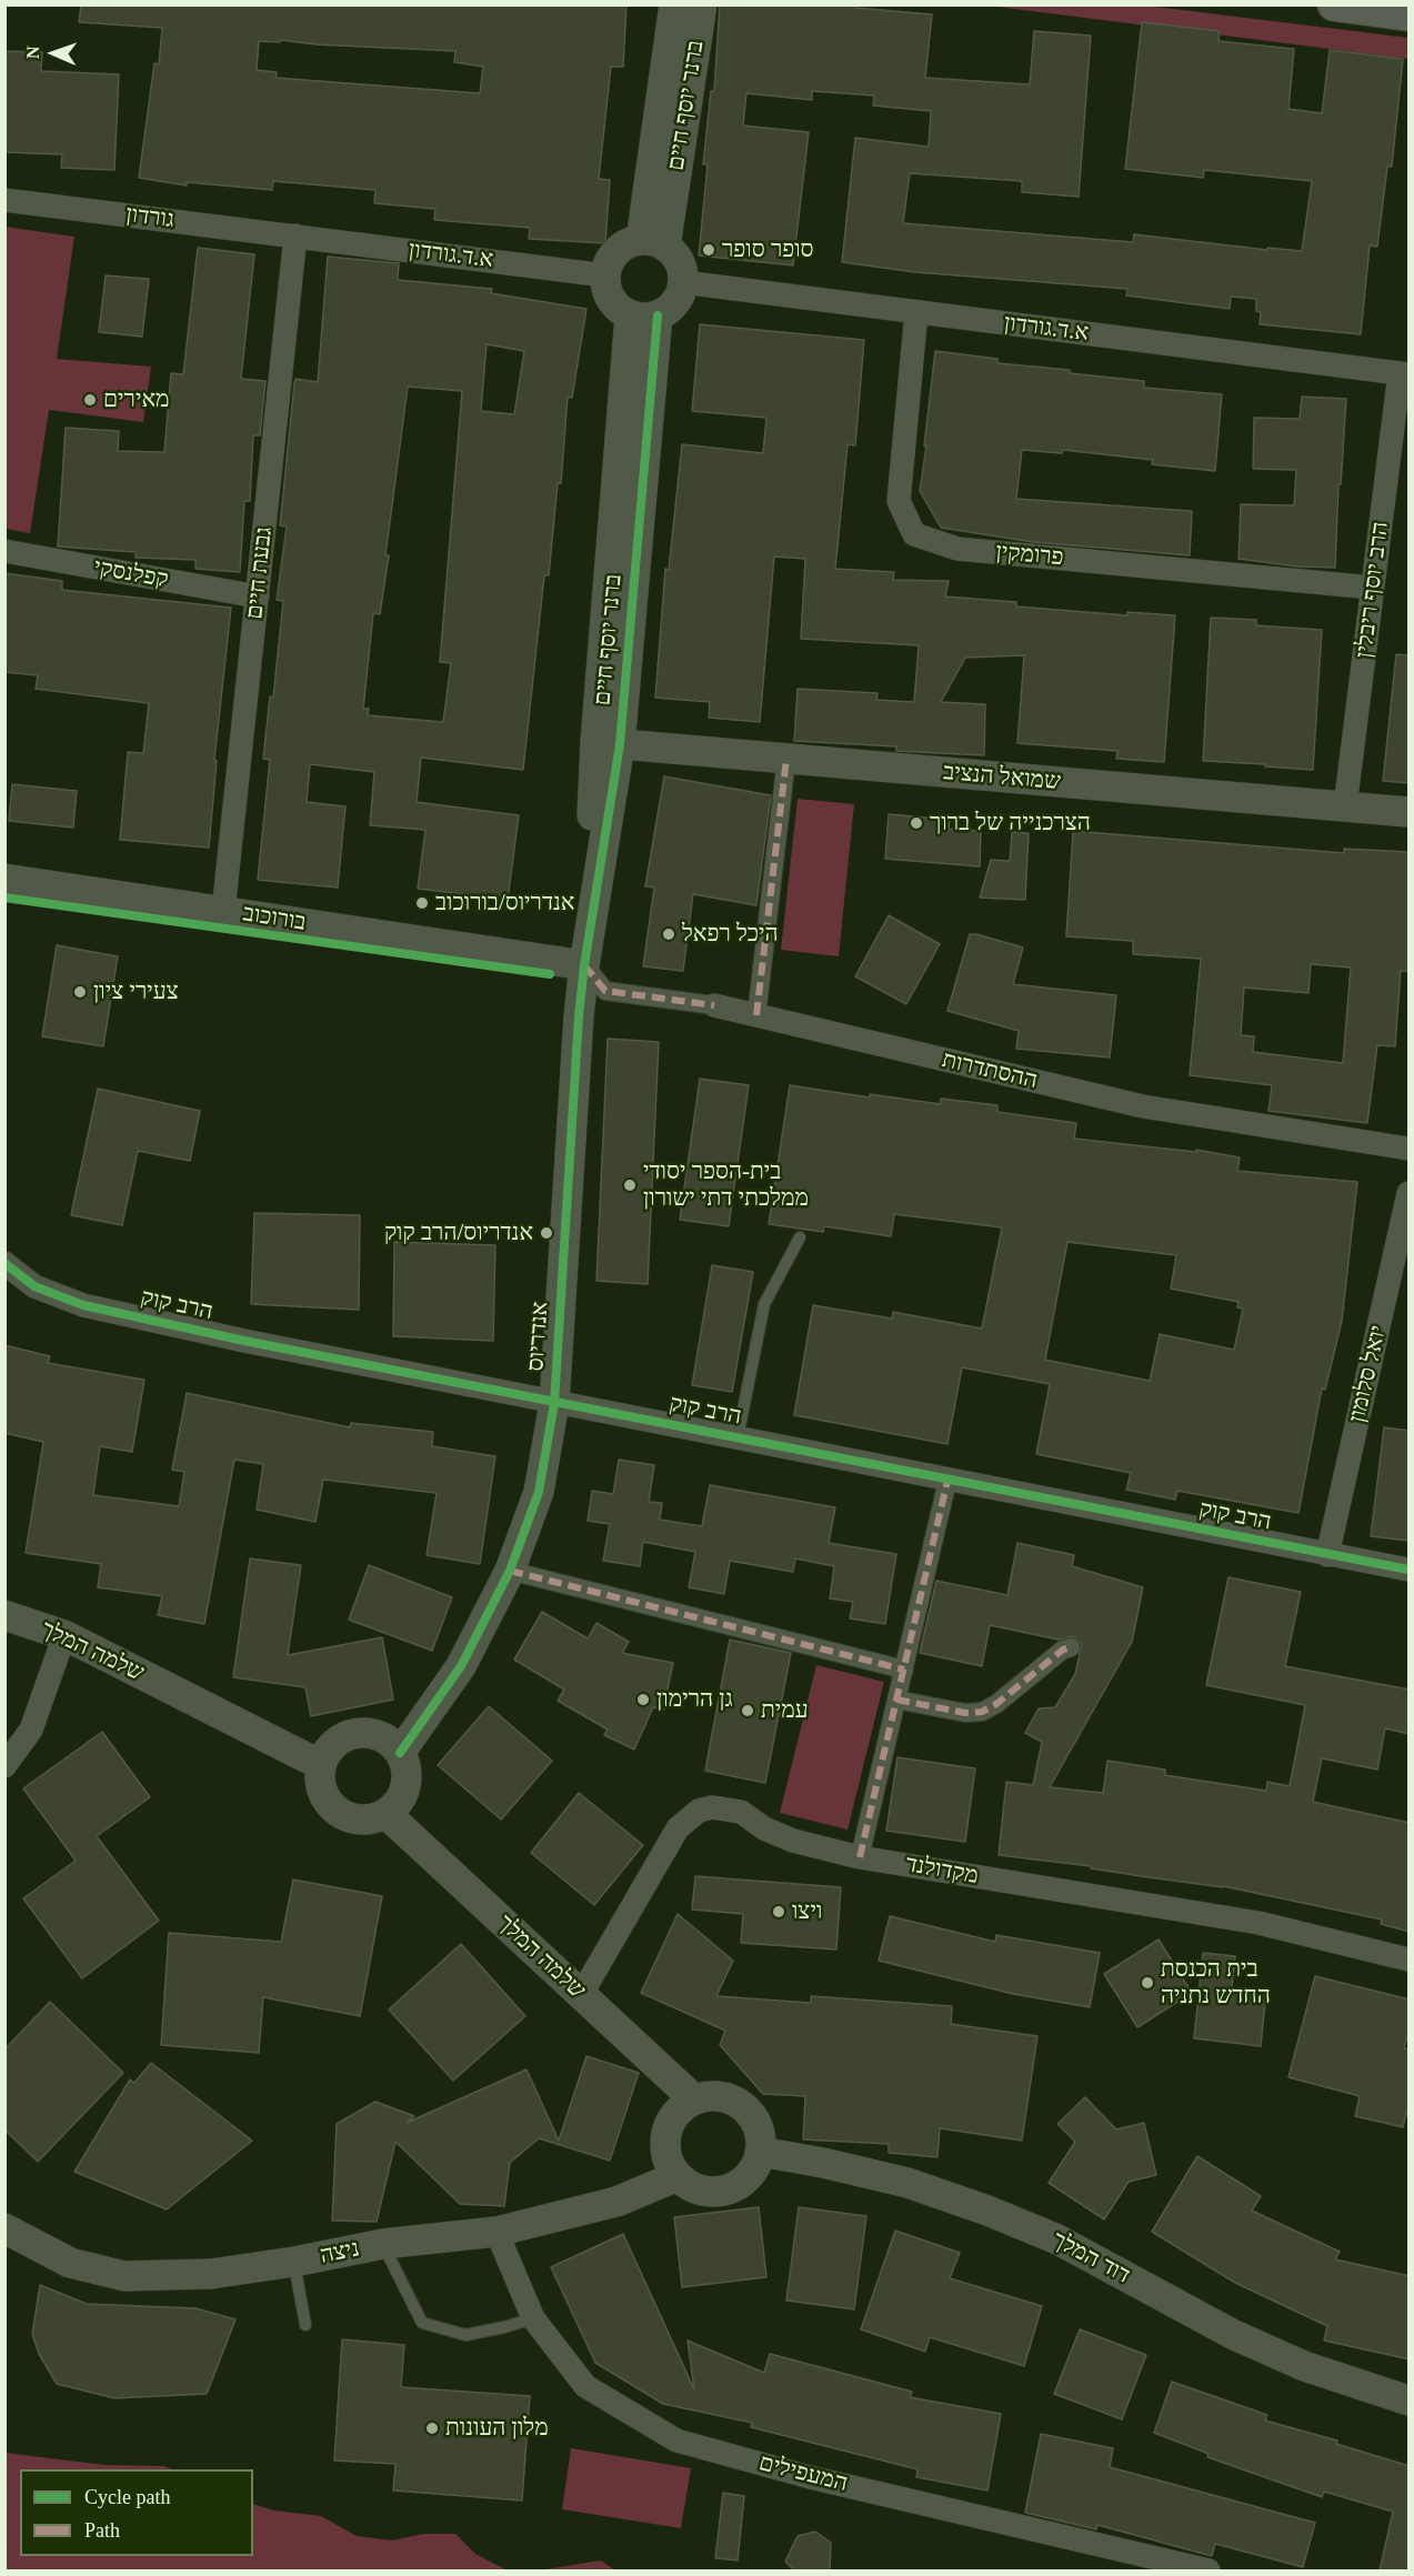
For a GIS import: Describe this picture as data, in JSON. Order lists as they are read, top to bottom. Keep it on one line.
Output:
{"streets":{"street":["ברנר יוסף חיים","גורדון","א.ד.גורדון","פרומקין","גבעת חיים","קפלנסקי","הרב יוסף ריבלין","שמואל הנציב","בורוכוב","ההסתדרות","הרב קוק","אנדריוס","יואל סלומון","שלמה המלך","מקדולנד","ניצה","דוד המלך","המעפילים"]},"crossings":[["ברנר יוסף חיים","א.ד.גורדון"],["ברנר יוסף חיים","שמואל הנציב"],["ברנר יוסף חיים","בורוכוב"],["ברנר יוסף חיים","ההסתדרות"],["ברנר יוסף חיים","אנדריוס"],["גורדון","א.ד.גורדון"],["גורדון","גבעת חיים"],["א.ד.גורדון","פרומקין"],["א.ד.גורדון","גבעת חיים"],["א.ד.גורדון","הרב יוסף ריבלין"],["פרומקין","הרב יוסף ריבלין"],["גבעת חיים","קפלנסקי"],["גבעת חיים","בורוכוב"],["הרב יוסף ריבלין","שמואל הנציב"],["בורוכוב","ההסתדרות"],["בורוכוב","אנדריוס"],["ההסתדרות","אנדריוס"],["הרב קוק","אנדריוס"],["הרב קוק","יואל סלומון"],["אנדריוס","שלמה המלך"],["שלמה המלך","מקדולנד"],["שלמה המלך","ניצה"],["שלמה המלך","דוד המלך"],["ניצה","דוד המלך"],["ניצה","המעפילים"]],"places":["סופר סופר","מאירים","הצרכנייה של ברוך","אנדריוס/בורוכוב","היכל רפאל","צעירי ציון","בית-הספר יסודי ממלכתי דתי ישורון","אנדריוס/הרב קוק","גן הרימון","עמית","ויצו","בית הכנסת החדש נתניה","מלון העונות"],"legend":["Cycle path","Path"],"north":"left"}
